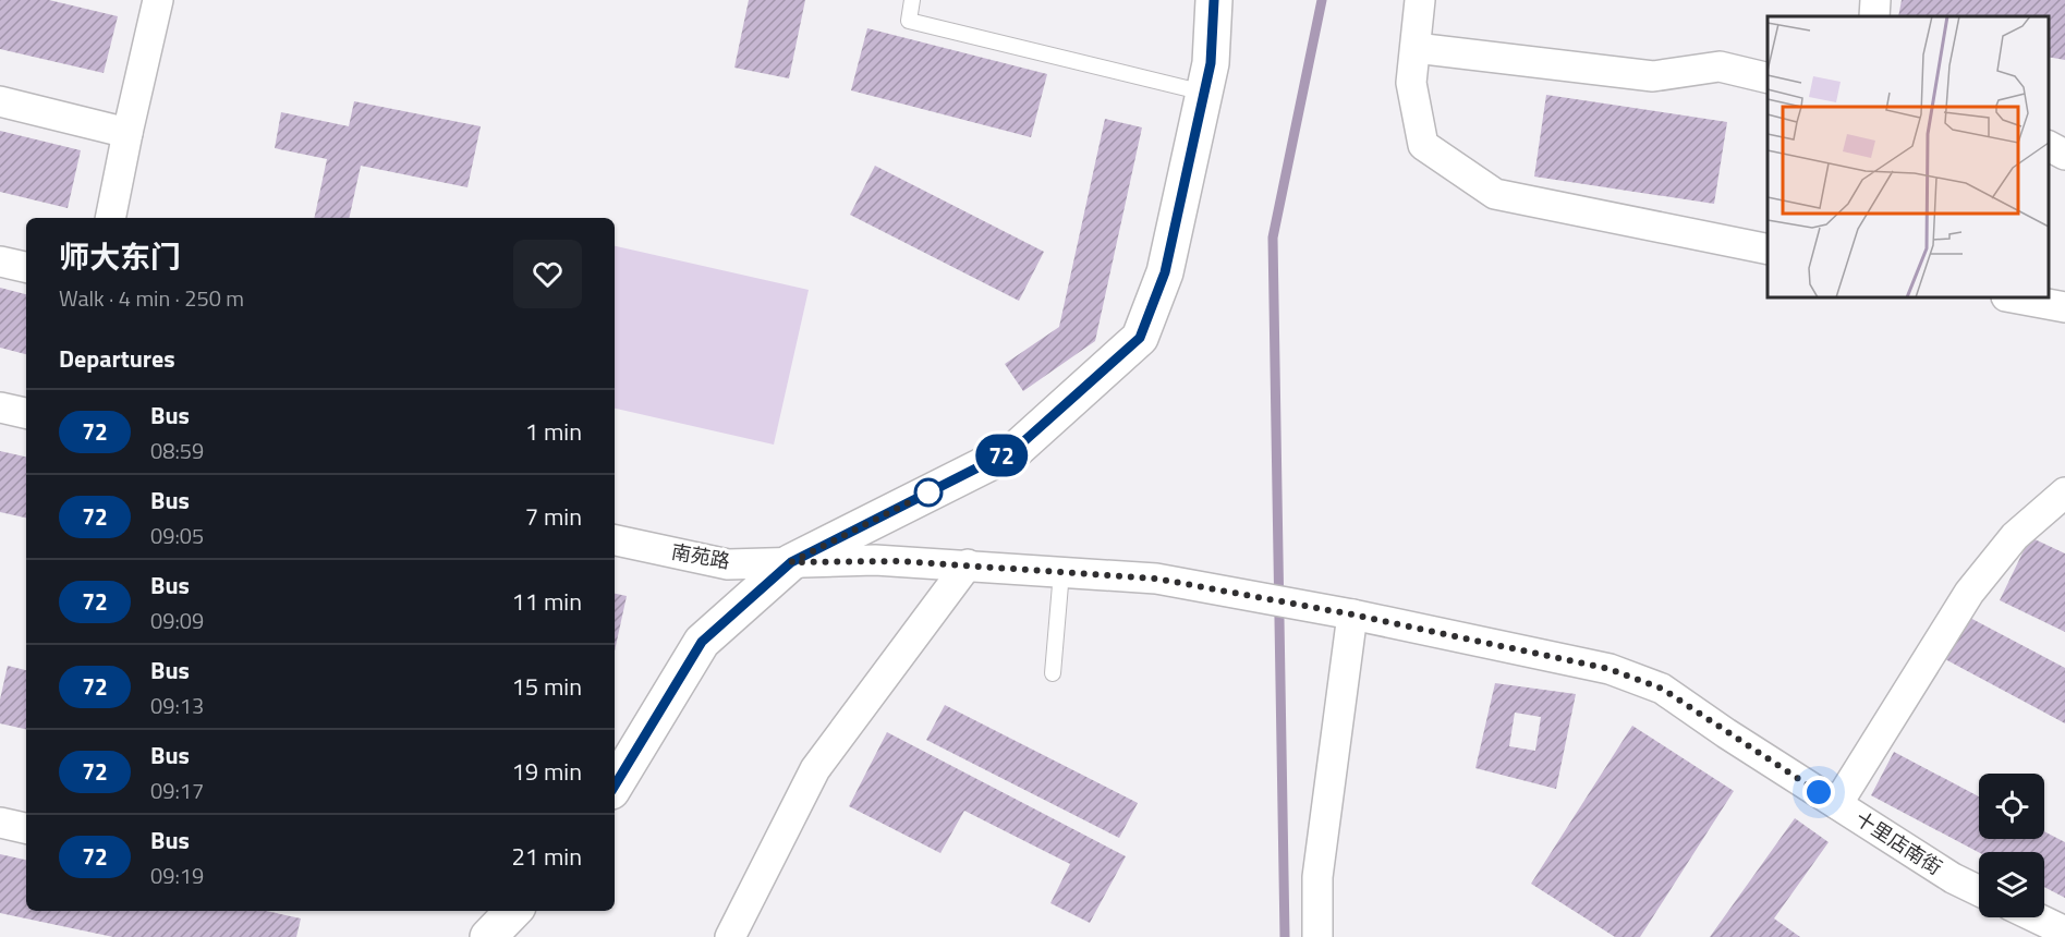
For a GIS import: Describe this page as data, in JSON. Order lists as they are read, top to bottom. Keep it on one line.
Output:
{"streets":{"street":["南苑路","十里店南街"]},"crossings":[["南苑路","十里店南街"]],"lines":["bus line 72"],"page":{"on_map":"72","heading":[["师大东门","Walk · 4 min · 250 m"],"Departures"],"list":[{"mark":"72","name":"Bus","note":"08:59","value":"1 min"},{"mark":"72","name":"Bus","note":"09:05","value":"7 min"},{"mark":"72","name":"Bus","note":"09:09","value":"11 min"},{"mark":"72","name":"Bus","note":"09:13","value":"15 min"},{"mark":"72","name":"Bus","note":"09:17","value":"19 min"},{"mark":"72","name":"Bus","note":"09:19","value":"21 min"}]}}
